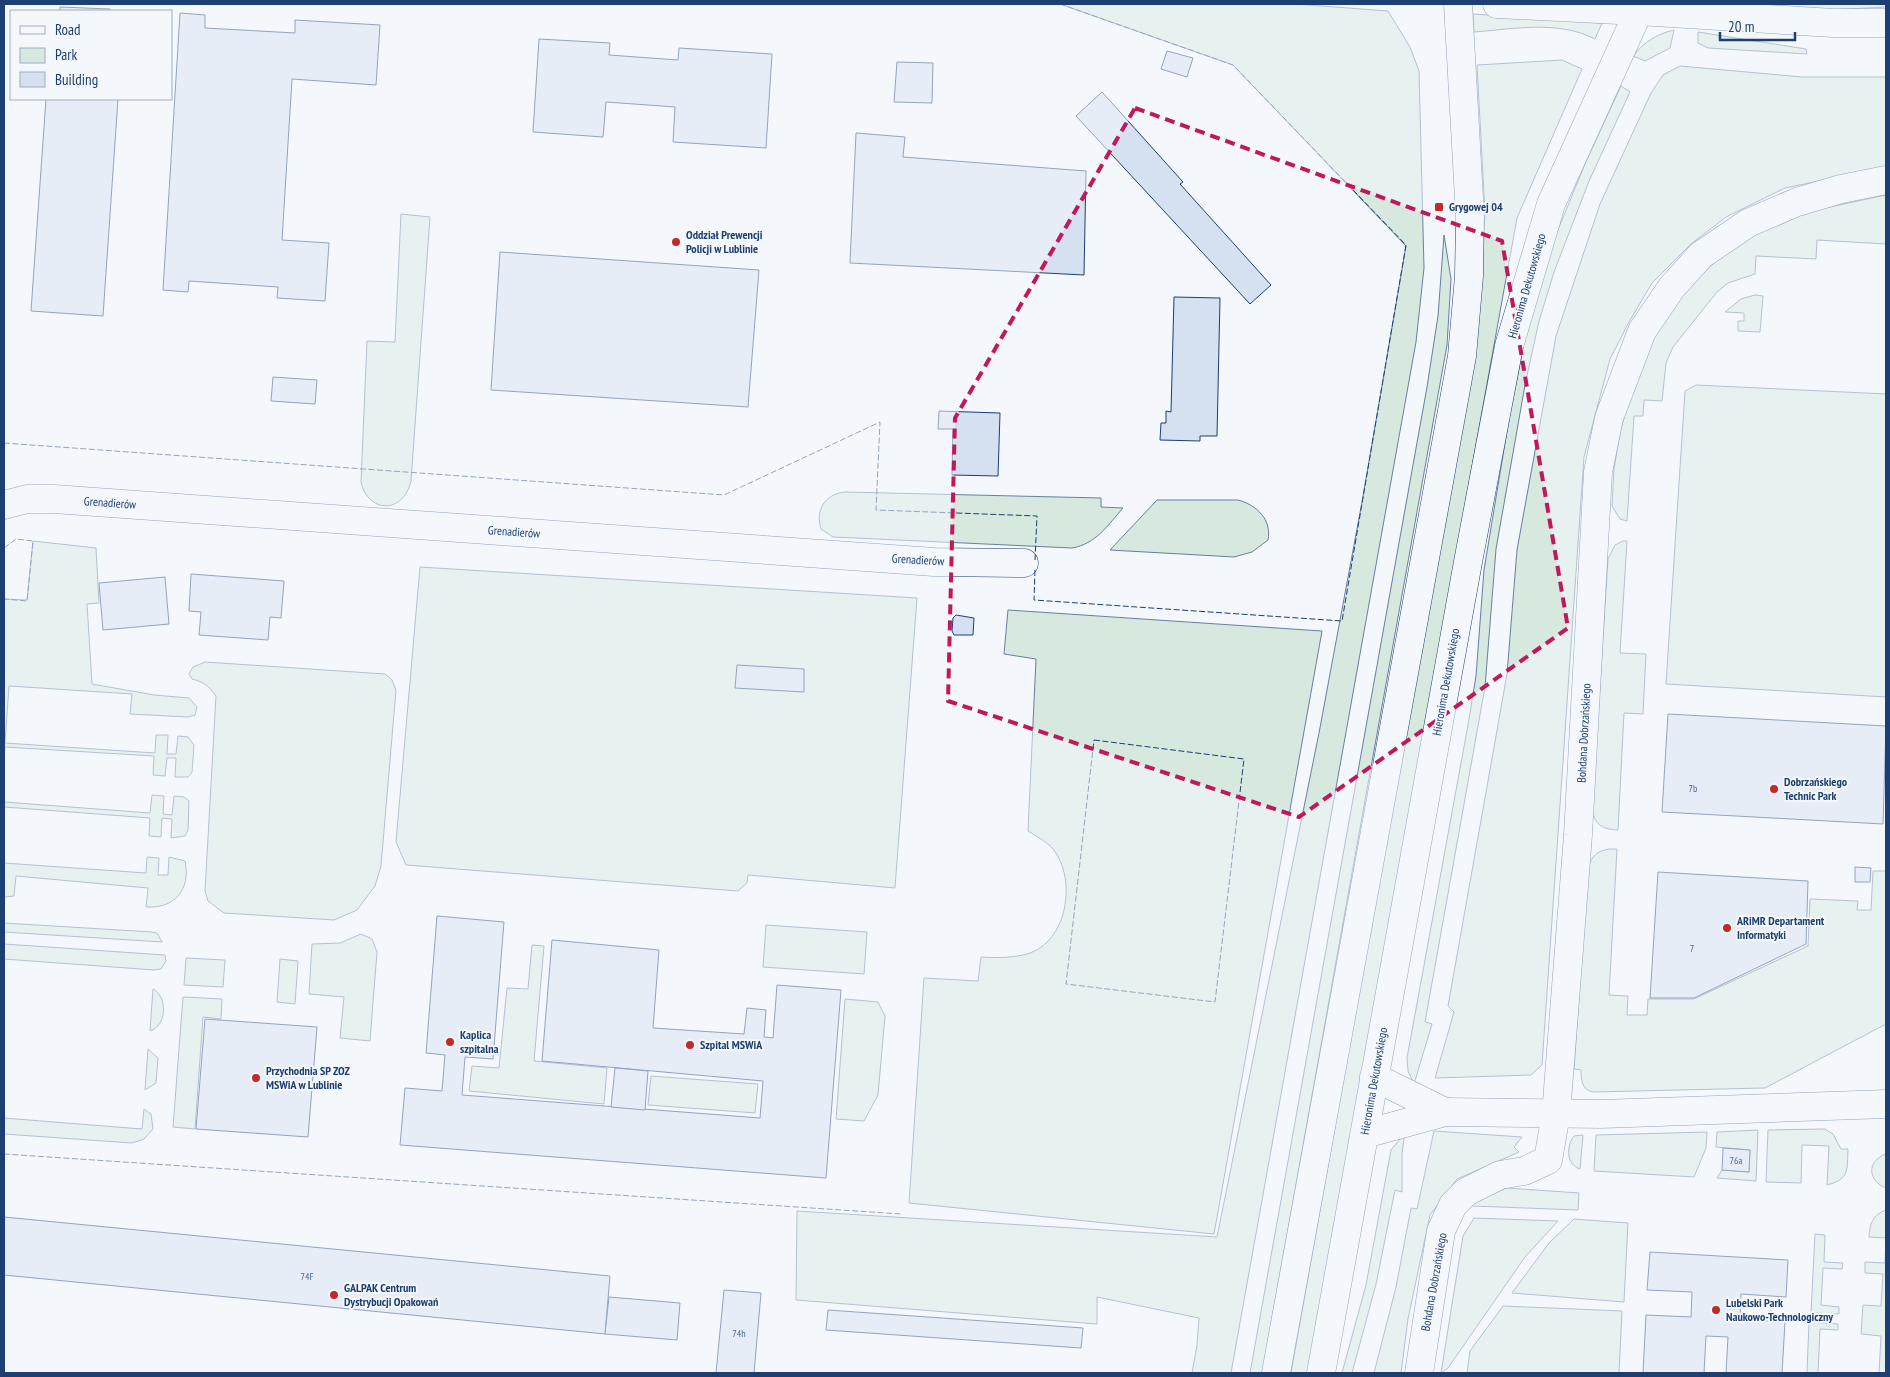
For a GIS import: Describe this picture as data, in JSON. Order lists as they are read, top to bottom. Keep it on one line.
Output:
{"streets":{"street":["Hieronima Dekutowskiego","Grenadierów","Bohdana Dobrzańskiego"]},"places":{"transit":["Grygowej 04"],"other":["Oddział Prewencji Policji w Lublinie","Dobrzańskiego Technic Park","ARiMR Departament Informatyki","Kaplica szpitalna","Szpital MSWiA","Przychodnia SP ZOZ MSWiA w Lublinie","GALPAK Centrum Dystrybucji Opakowań","Lubelski Park Naukowo-Technologiczny"]},"house_numbers":["7b","7","76a","74F","74h"],"legend":["Road","Park","Building"],"scale_bar":"20 m"}
